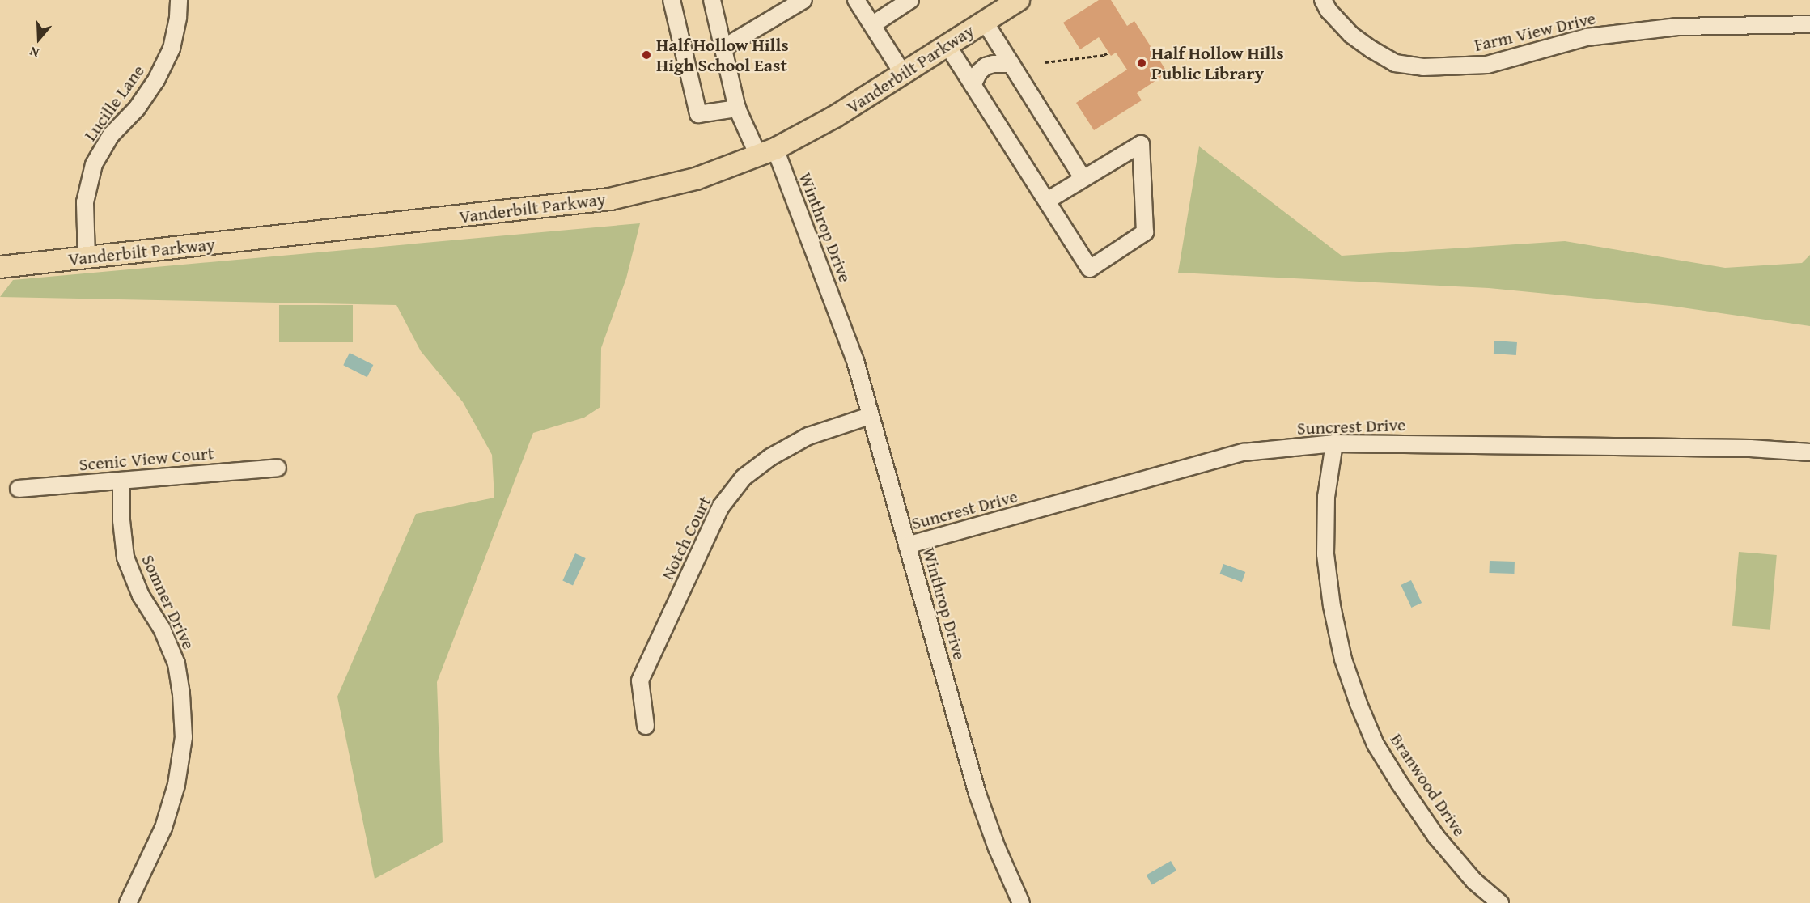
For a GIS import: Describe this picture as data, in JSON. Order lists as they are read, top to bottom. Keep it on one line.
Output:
{"streets":{"main road":["Vanderbilt Parkway"],"street":["Farm View Drive","Lucille Lane","Winthrop Drive","Suncrest Drive","Scenic View Court","Notch Court","Somner Drive","Branwood Drive"]},"crossings":[["Vanderbilt Parkway","Lucille Lane"],["Vanderbilt Parkway","Winthrop Drive"],["Winthrop Drive","Suncrest Drive"],["Winthrop Drive","Notch Court"],["Suncrest Drive","Branwood Drive"],["Scenic View Court","Somner Drive"]],"places":["Half Hollow Hills High School East","Half Hollow Hills Public Library"],"north":"bottom"}
